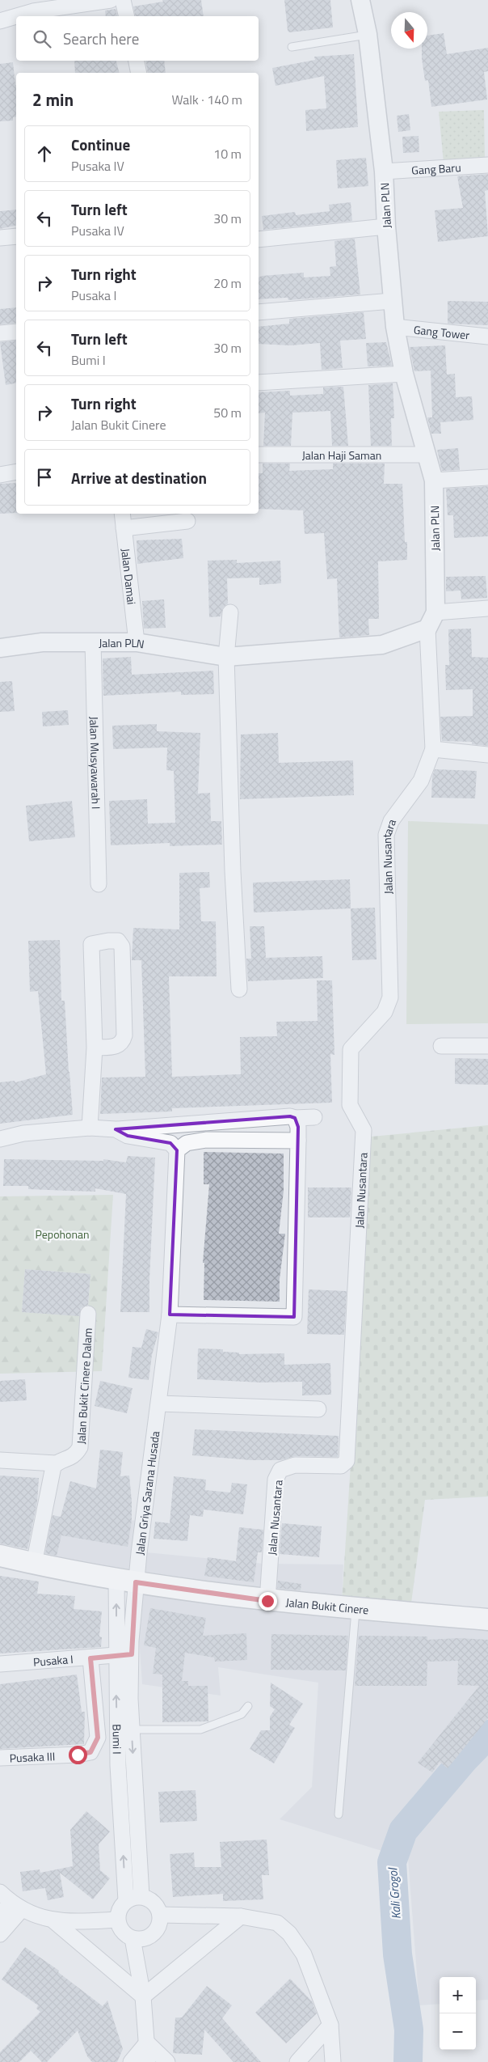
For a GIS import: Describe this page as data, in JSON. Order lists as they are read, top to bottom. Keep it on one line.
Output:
{"streets":{"main road":["Jalan Bukit Cinere"],"street":["Gang Baru","Jalan PLN","Gang Tower","Jalan Haji Saman","Jalan Damai","Jalan Musyawarah I","Jalan Nusantara","Jalan Bukit Cinere Dalam","Jalan Griya Sarana Husada","Pusaka I","Bumi I","Pusaka III"]},"crossings":[["Gang Baru","Jalan PLN"],["Jalan PLN","Gang Tower"],["Jalan PLN","Jalan Haji Saman"],["Jalan PLN","Jalan Damai"],["Jalan PLN","Jalan Musyawarah I"],["Jalan Nusantara","Jalan Bukit Cinere"],["Jalan Griya Sarana Husada","Jalan Bukit Cinere"],["Jalan Griya Sarana Husada","Bumi I"],["Jalan Bukit Cinere","Bumi I"],["Pusaka I","Bumi I"],["Pusaka I","Pusaka III"]],"water":["Kali Grogol"],"parks":["Pepohonan"],"north":"bottom","page":{"search":"Search here","heading":["2 min","Walk · 140 m"],"list":[["Continue","Pusaka IV","10 m"],["Turn left","Pusaka IV","30 m"],["Turn right","Pusaka I","20 m"],["Turn left","Bumi I","30 m"],["Turn right","Jalan Bukit Cinere","50 m"],"Arrive at destination"],"map_buttons":["+","−"]}}
